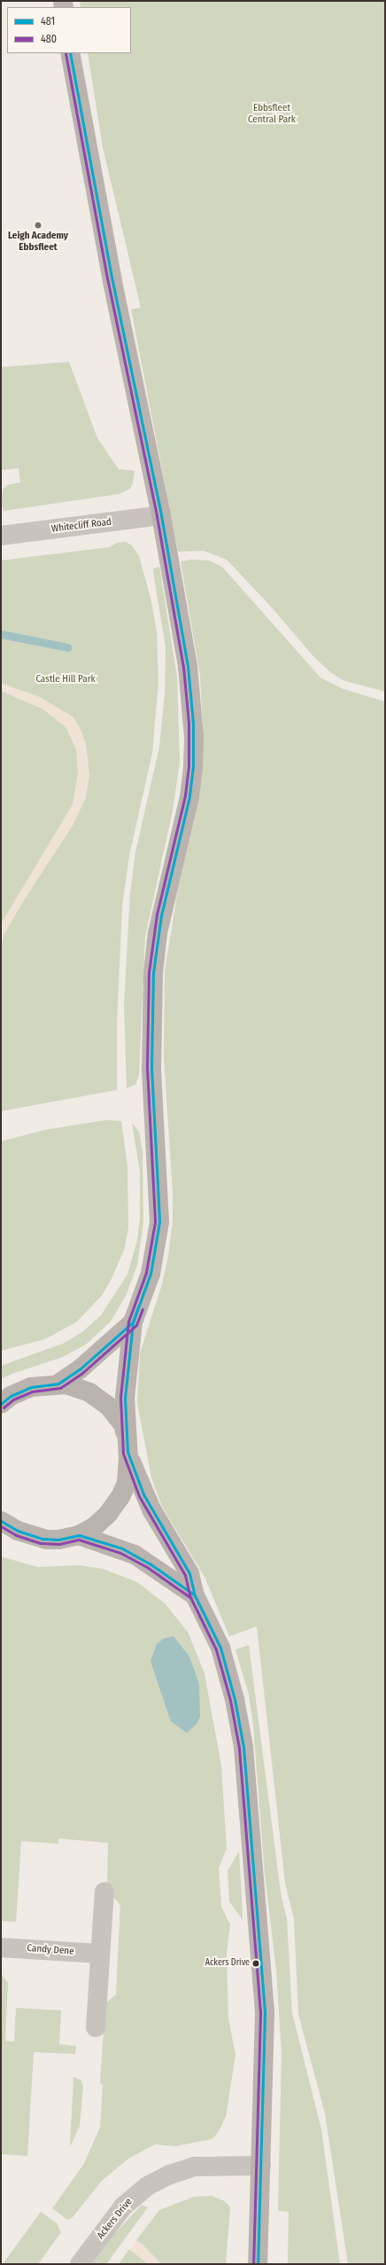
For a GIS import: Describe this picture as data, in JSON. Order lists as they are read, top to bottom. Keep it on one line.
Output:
{"streets":{"street":["Whitecliff Road","Candy Dene","Ackers Drive"]},"parks":["Ebbsfleet Central Park","Castle Hill Park"],"places":["Leigh Academy Ebbsfleet","Ackers Drive"],"lines":["transit line 481","transit line 480"],"legend":["481","480"]}
